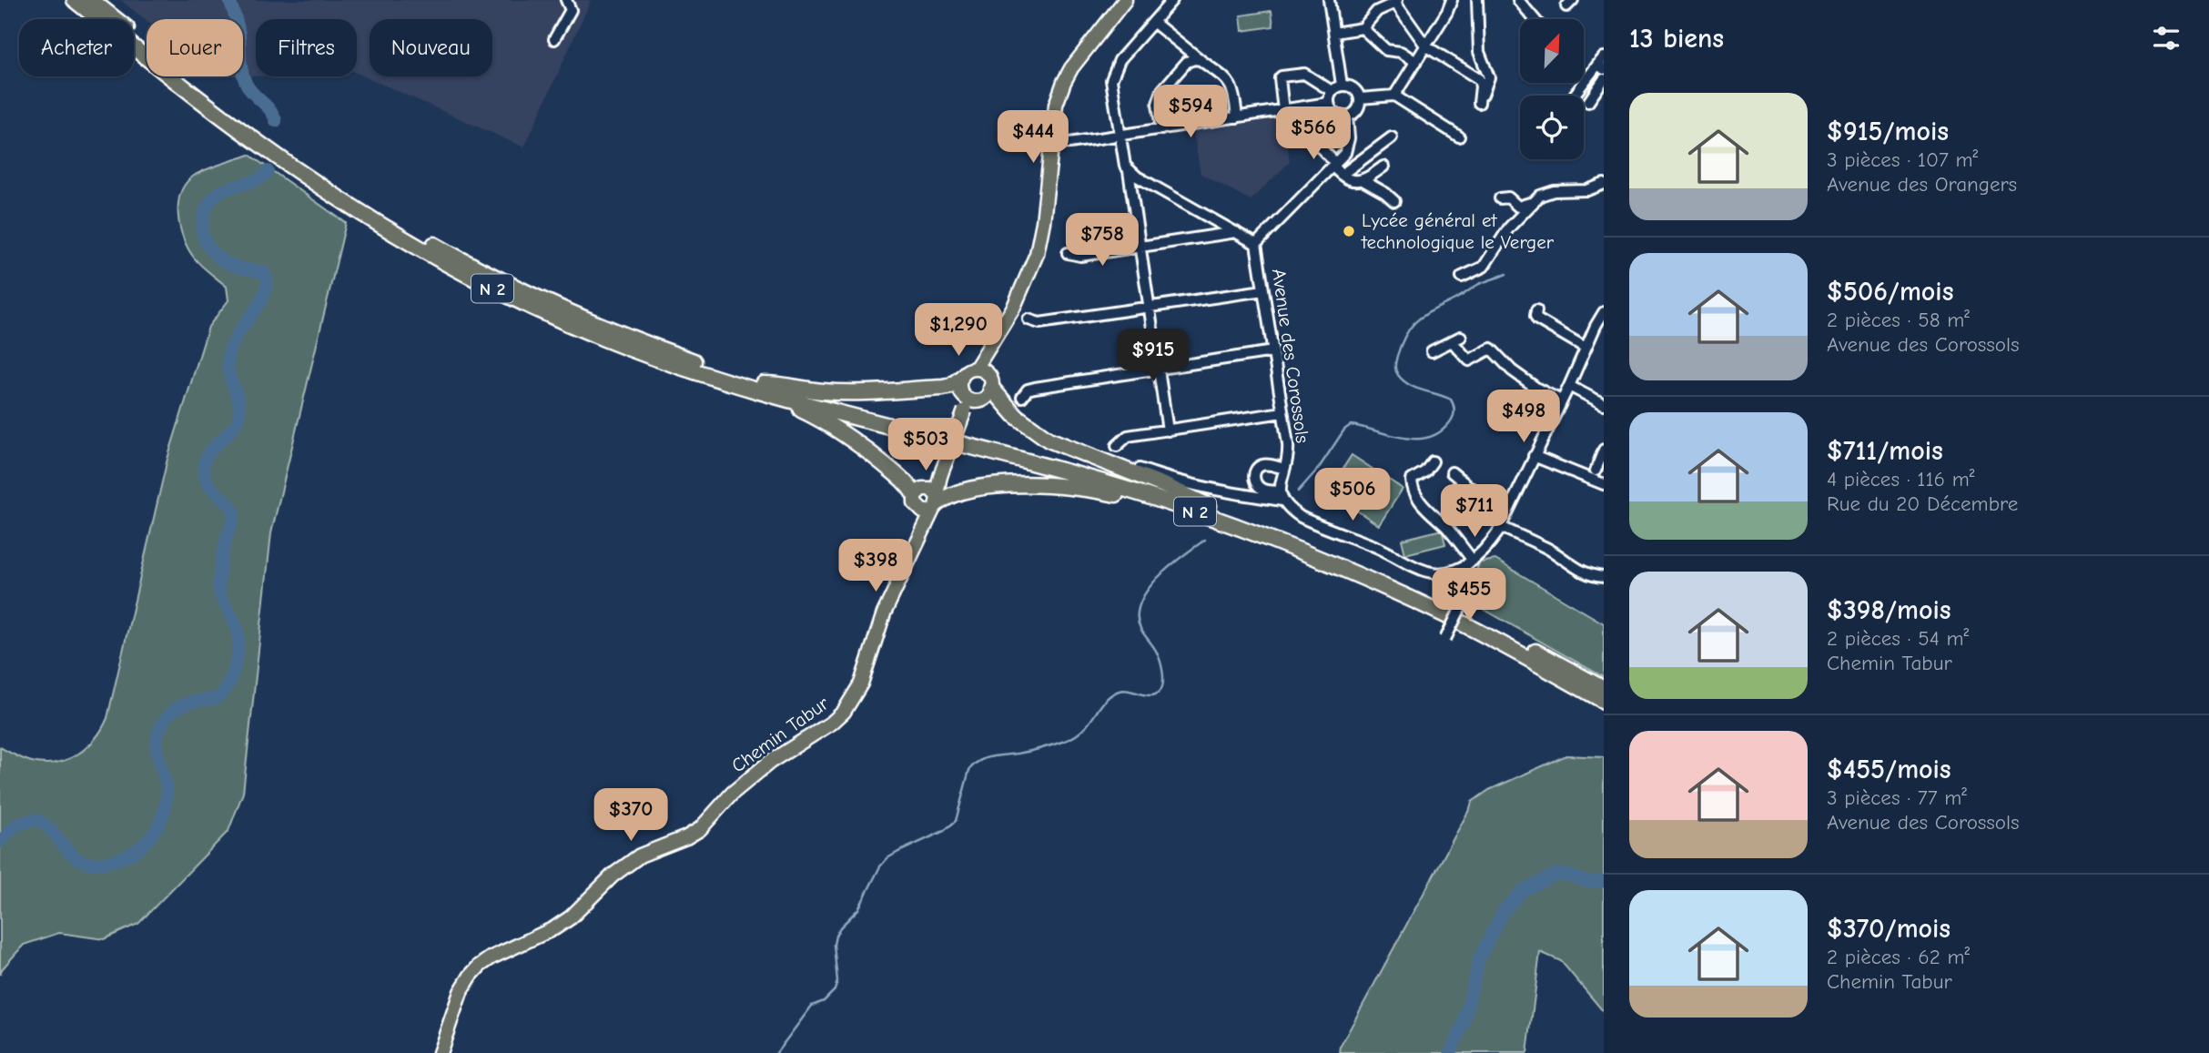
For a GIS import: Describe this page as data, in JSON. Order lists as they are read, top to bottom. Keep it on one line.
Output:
{"streets":{"highway":["N 2"],"main road":["Chemin Tabur"],"street":["Avenue des Corossols"]},"places":["Lycée général et technologique le Verger"],"north":"top right","page":{"heading":"13 biens","chip":["Acheter","Louer","Filtres","Nouveau"],"list":[{"name":"$915/mois","note":"3 pièces · 107 m² · Avenue des Orangers"},{"name":"$506/mois","note":"2 pièces · 58 m² · Avenue des Corossols"},{"name":"$711/mois","note":"4 pièces · 116 m² · Rue du 20 Décembre"},{"name":"$398/mois","note":"2 pièces · 54 m² · Chemin Tabur"},{"name":"$455/mois","note":"3 pièces · 77 m² · Avenue des Corossols"},{"name":"$370/mois","note":"2 pièces · 62 m² · Chemin Tabur"}],"price":["$594","$566","$444","$758","$1,290","$915","$498","$503","$506","$711","$398","$455","$370"]}}
